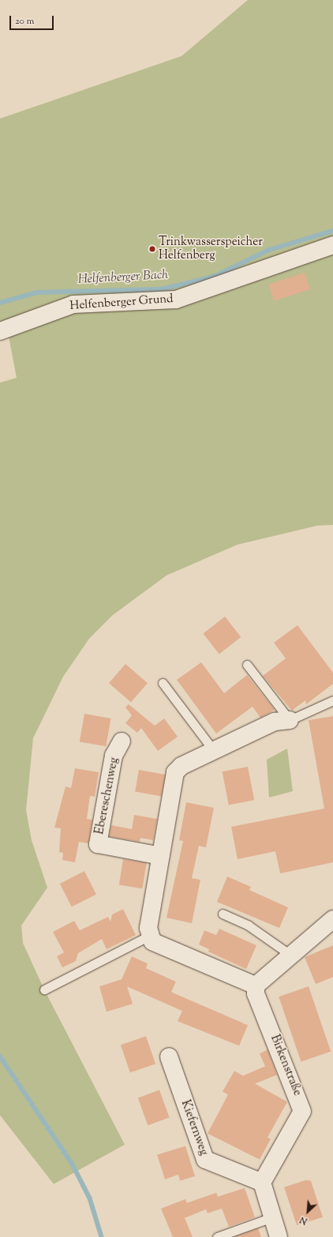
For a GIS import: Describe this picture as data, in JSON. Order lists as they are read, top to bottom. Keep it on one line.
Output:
{"streets":{"street":["Helfenberger Grund","Ebereschenweg","Birkenstraße","Kiefernweg"]},"crossings":[["Birkenstraße","Kiefernweg"]],"water":["Helfenberger Bach"],"places":["Trinkwasserspeicher Helfenberg"],"scale_bar":"20 m","north":"bottom left"}
